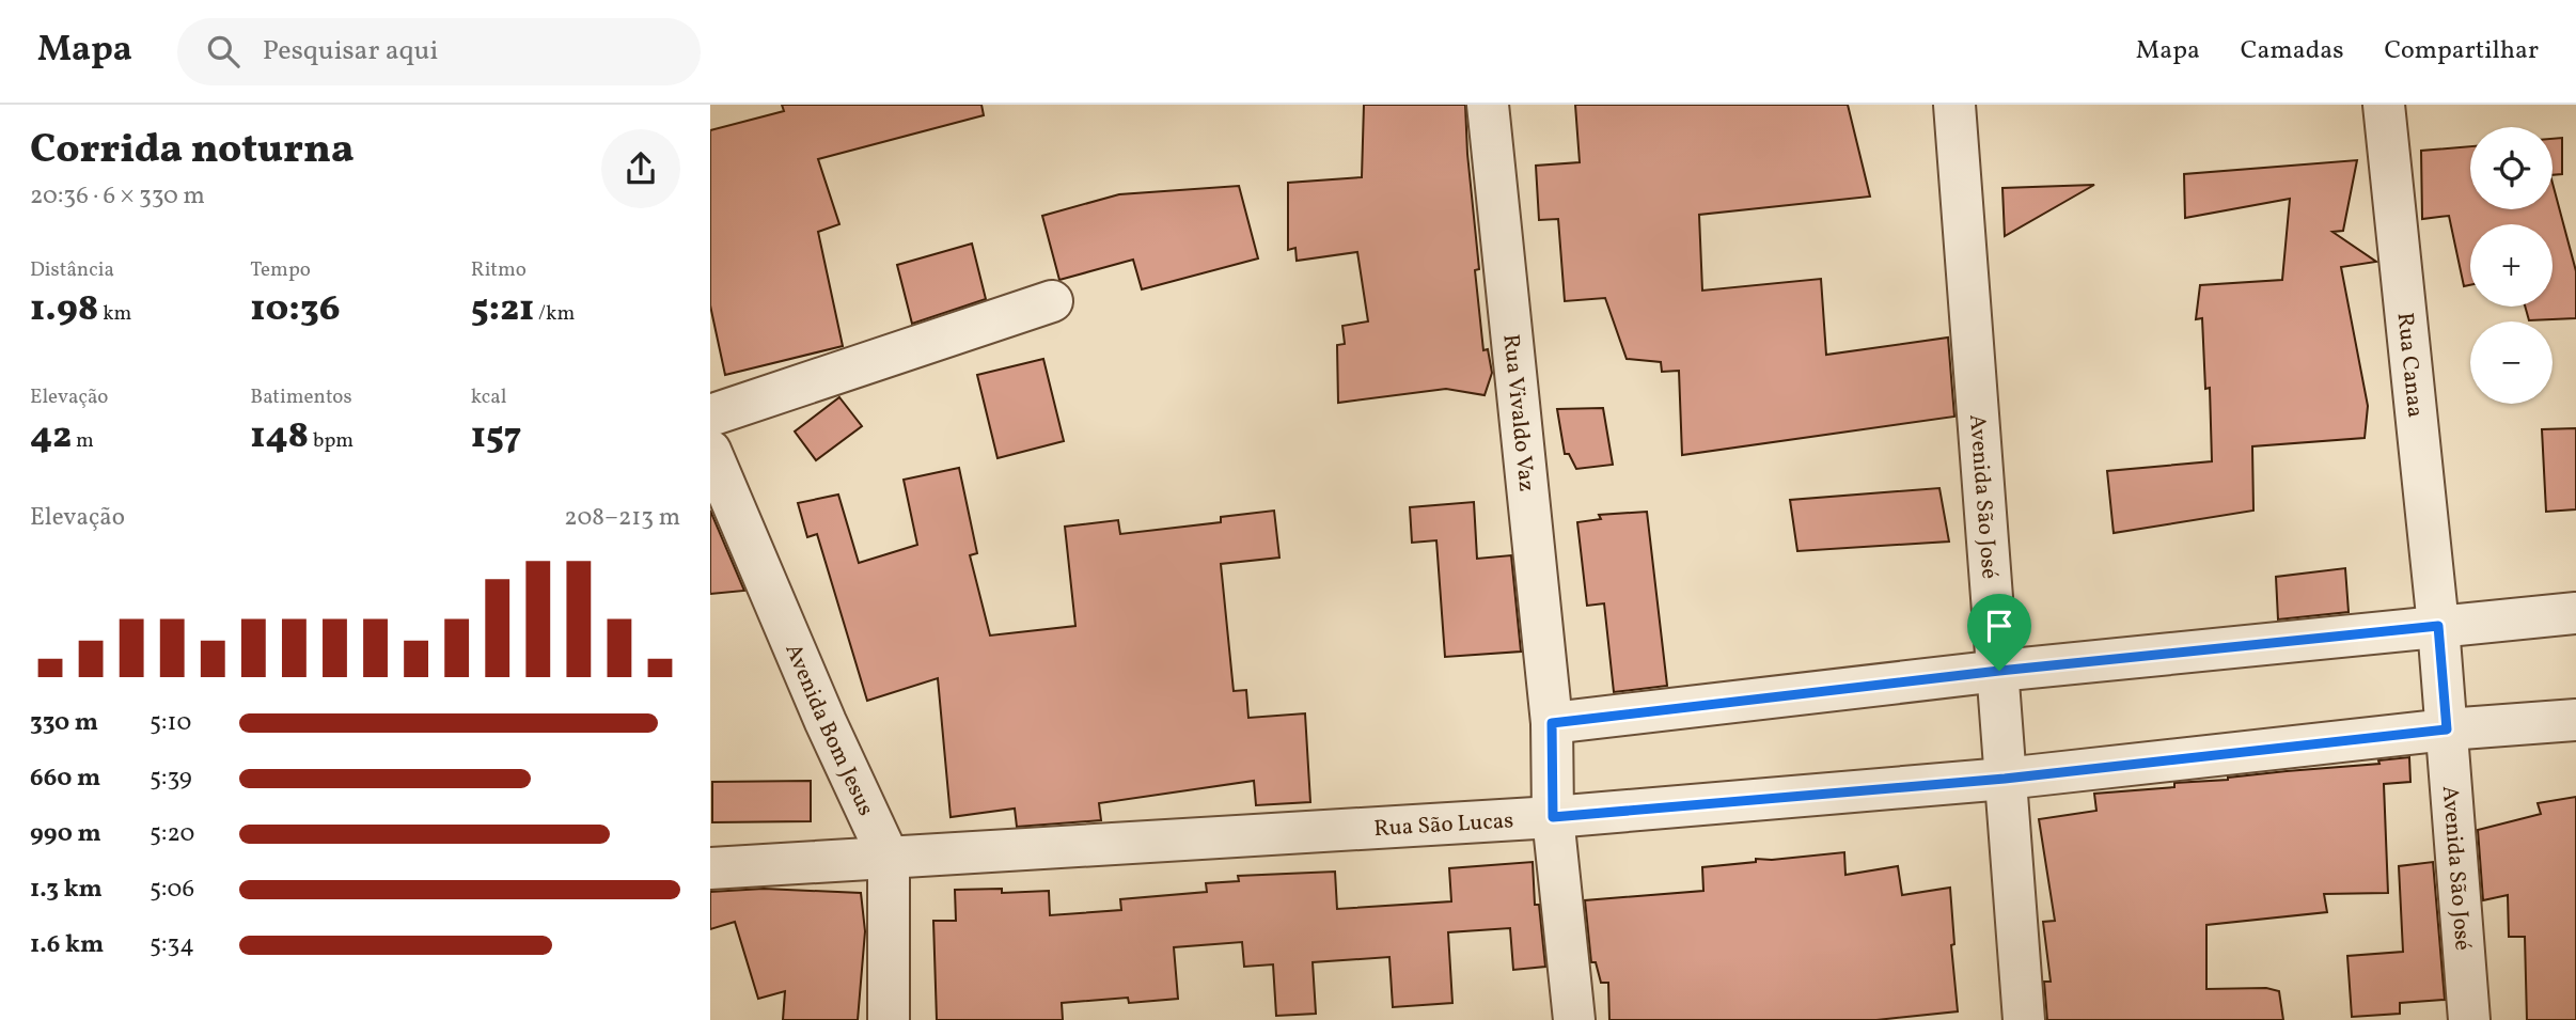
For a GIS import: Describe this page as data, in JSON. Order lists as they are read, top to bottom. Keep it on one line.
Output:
{"streets":{"street":["Rua Canaa","Rua Vivaldo Vaz","Avenida São José","Avenida Bom Jesus","Rua São Lucas"]},"crossings":[["Rua Canaa","Avenida São José"],["Rua Vivaldo Vaz","Rua São Lucas"],["Avenida São José","Rua São Lucas"],["Avenida Bom Jesus","Rua São Lucas"]],"page":{"header":"Mapa","search":"Pesquisar aqui","nav":["Mapa","Camadas","Compartilhar"],"heading":["Corrida noturna","20:36 · 6 × 330 m"],"map_buttons":["+","−"],"stats":[["Distância","1.98 km"],["Tempo","10:36"],["Ritmo","5:21 /km"],["Elevação","42 m"],["Batimentos","148 bpm"],["kcal","157"]],"chart":["Elevação","208–213 m"],"list":[{"name":"330 m","note":"5:10"},{"name":"660 m","note":"5:39"},{"name":"990 m","note":"5:20"},{"name":"1.3 km","note":"5:06"},{"name":"1.6 km","note":"5:34"}]}}
